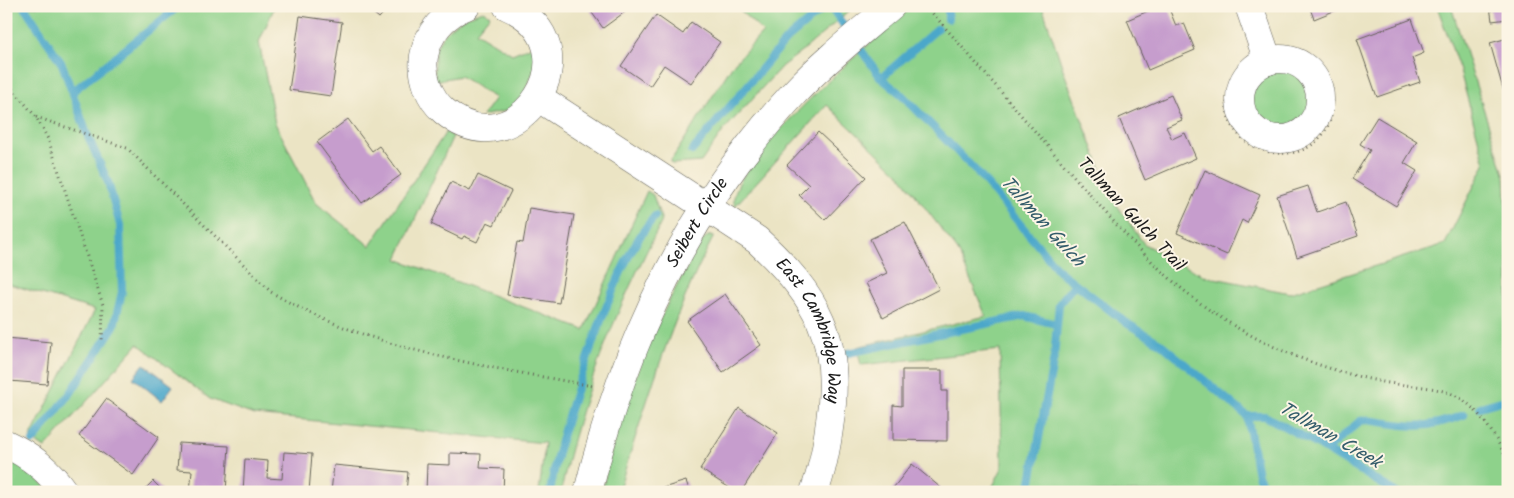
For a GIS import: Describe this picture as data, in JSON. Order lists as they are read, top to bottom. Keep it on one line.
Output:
{"streets":{"street":["Seibert Circle","East Cambridge Way"],"path":["Tallman Gulch Trail"]},"crossings":[["Seibert Circle","East Cambridge Way"]],"water":["Tallman Gulch","Tallman Creek"]}
